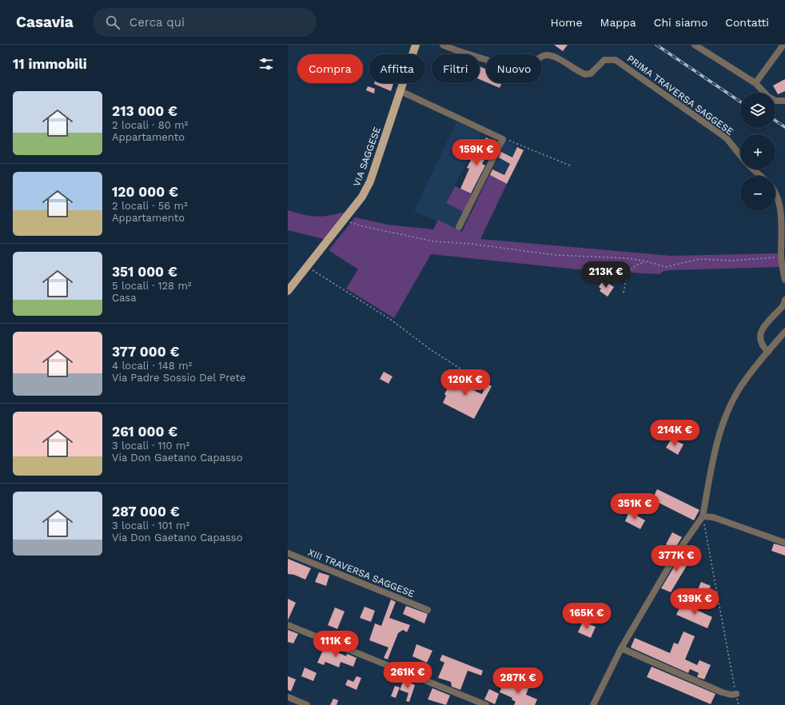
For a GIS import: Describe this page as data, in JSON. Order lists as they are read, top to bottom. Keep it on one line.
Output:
{"streets":{"main road":["VIA SAGGESE"],"street":["PRIMA TRAVERSA SAGGESE","XIII TRAVERSA SAGGESE"]},"page":{"header":"Casavia","search":"Cerca qui","nav":["Home","Mappa","Chi siamo","Contatti"],"heading":"11 immobili","chip":["Compra","Affitta","Filtri","Nuovo"],"list":[{"name":"213 000 €","note":"2 locali · 80 m² · Appartamento"},{"name":"120 000 €","note":"2 locali · 56 m² · Appartamento"},{"name":"351 000 €","note":"5 locali · 128 m² · Casa"},{"name":"377 000 €","note":"4 locali · 148 m² · Via Padre Sossio Del Prete"},{"name":"261 000 €","note":"3 locali · 110 m² · Via Don Gaetano Capasso"},{"name":"287 000 €","note":"3 locali · 101 m² · Via Don Gaetano Capasso"}],"map_buttons":["+","−"],"price":["159K €","213K €","120K €","214K €","351K €","377K €","139K €","165K €","111K €","261K €","287K €"]}}
